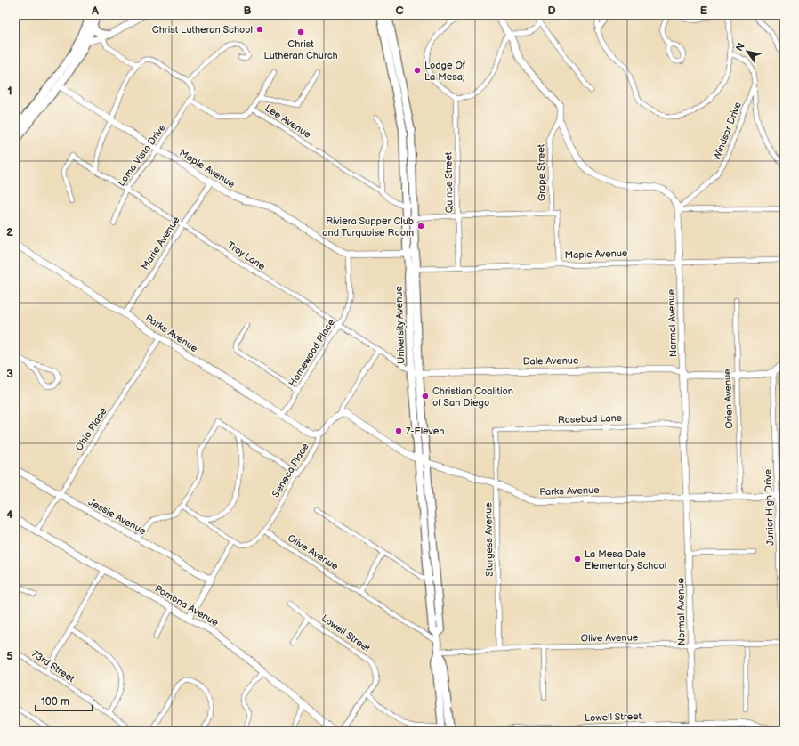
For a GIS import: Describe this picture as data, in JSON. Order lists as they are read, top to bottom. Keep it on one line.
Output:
{"streets":{"main road":["University Avenue"],"street":["Lee Avenue","Windsor Drive","Loma Vista Drive","Maple Avenue","Grape Street","Quince Street","Marie Avenue","Troy Lane","Normal Avenue","Parks Avenue","Homewood Place","Dale Avenue","Orien Avenue","Rosebud Lane","Ohio Place","Seneca Place","Junior High Drive","Jessie Avenue","Sturgess Avenue","Olive Avenue","Pomona Avenue","Lowell Street","73rd Street"]},"crossings":[["Lee Avenue","Loma Vista Drive"],["Lee Avenue","University Avenue"],["Windsor Drive","Normal Avenue"],["Loma Vista Drive","Maple Avenue"],["Loma Vista Drive","Troy Lane"],["Maple Avenue","Grape Street"],["Maple Avenue","Quince Street"],["Maple Avenue","Marie Avenue"],["Maple Avenue","Normal Avenue"],["Maple Avenue","University Avenue"],["Maple Avenue","Homewood Place"],["Grape Street","Normal Avenue"],["Marie Avenue","Troy Lane"],["Marie Avenue","Parks Avenue"],["Troy Lane","University Avenue"],["Troy Lane","Homewood Place"],["Troy Lane","Dale Avenue"],["Troy Lane","Seneca Place"],["Normal Avenue","Parks Avenue"],["Normal Avenue","Dale Avenue"],["Normal Avenue","Rosebud Lane"],["Normal Avenue","Olive Avenue"],["Normal Avenue","Lowell Street"],["University Avenue","Parks Avenue"],["University Avenue","Dale Avenue"],["University Avenue","Olive Avenue"],["Parks Avenue","Homewood Place"],["Parks Avenue","Orien Avenue"],["Parks Avenue","Ohio Place"],["Parks Avenue","Seneca Place"],["Parks Avenue","Junior High Drive"],["Parks Avenue","Sturgess Avenue"],["Dale Avenue","Orien Avenue"],["Dale Avenue","Junior High Drive"],["Rosebud Lane","Sturgess Avenue"],["Ohio Place","Jessie Avenue"],["Ohio Place","Pomona Avenue"],["Seneca Place","Olive Avenue"],["Junior High Drive","Olive Avenue"],["Sturgess Avenue","Olive Avenue"]],"places":["Christ Lutheran School","Christ Lutheran Church","Lodge Of La Mesa;","Riviera Supper Club and Turquoise Room","Christian Coalition of San Diego","7-Eleven","La Mesa Dale Elementary School"],"scale_bar":"100 m","north":"top left","grid":{"columns":["A","B","C","D","E"],"rows":["1","2","3","4","5"]}}
